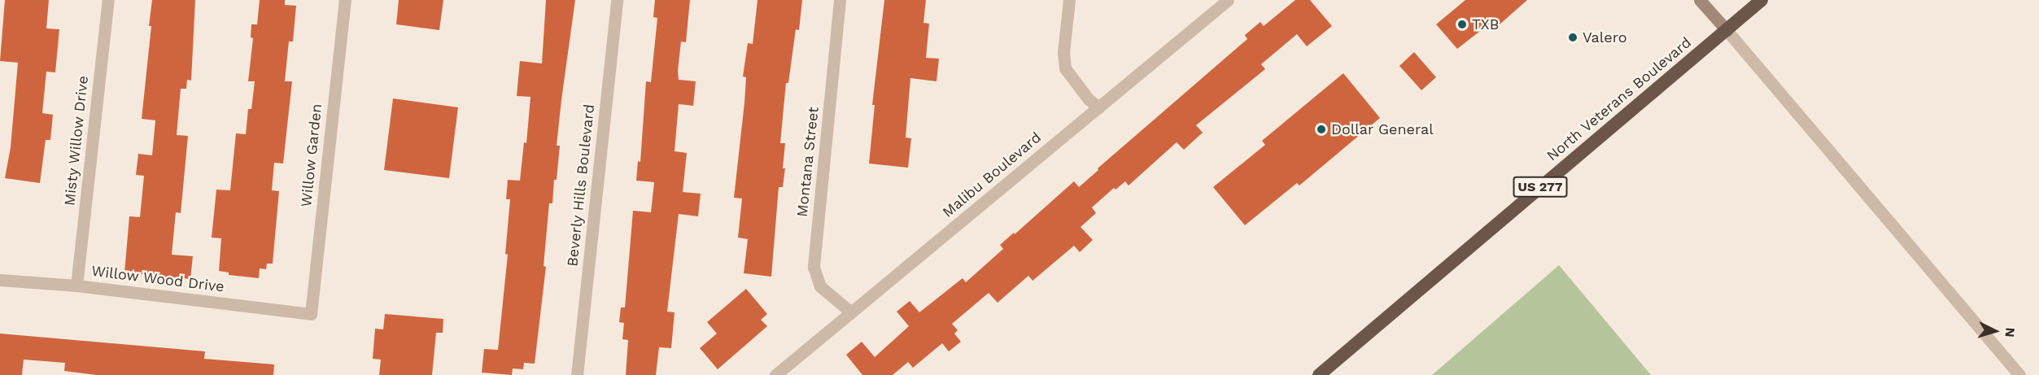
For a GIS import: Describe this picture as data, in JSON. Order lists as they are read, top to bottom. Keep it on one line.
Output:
{"streets":{"highway":["North Veterans Boulevard","US 277"],"street":["Misty Willow Drive","Willow Garden","Montana Street","Malibu Boulevard","Beverly Hills Boulevard","Willow Wood Drive"]},"crossings":[["Misty Willow Drive","Willow Wood Drive"],["Willow Garden","Willow Wood Drive"],["Montana Street","Malibu Boulevard"]],"places":["TXB","Valero","Dollar General"],"north":"right"}
